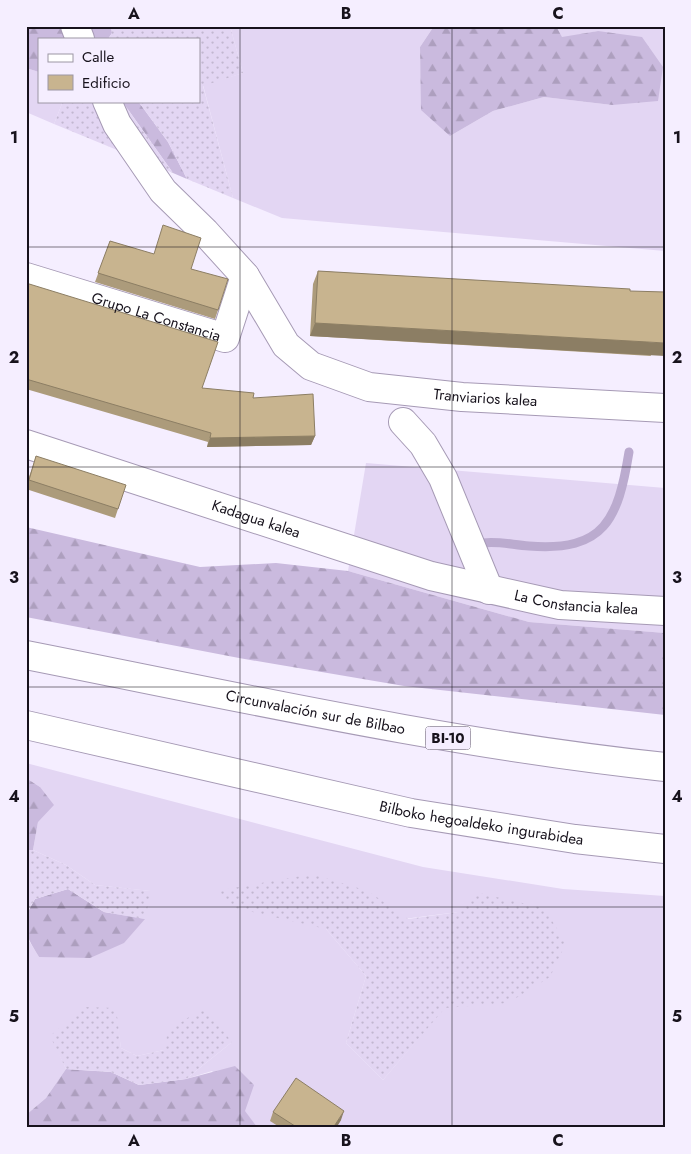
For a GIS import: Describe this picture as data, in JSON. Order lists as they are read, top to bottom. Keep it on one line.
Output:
{"streets":{"main road":["Grupo La Constancia","Tranviarios kalea","Kadagua kalea","La Constancia kalea","Circunvalación sur de Bilbao","BI-10","Bilboko hegoaldeko ingurabidea"]},"crossings":[["Grupo La Constancia","Tranviarios kalea"],["Kadagua kalea","La Constancia kalea"]],"legend":["Calle","Edificio"],"grid":{"columns":["A","B","C"],"rows":["1","2","3","4","5"]}}
